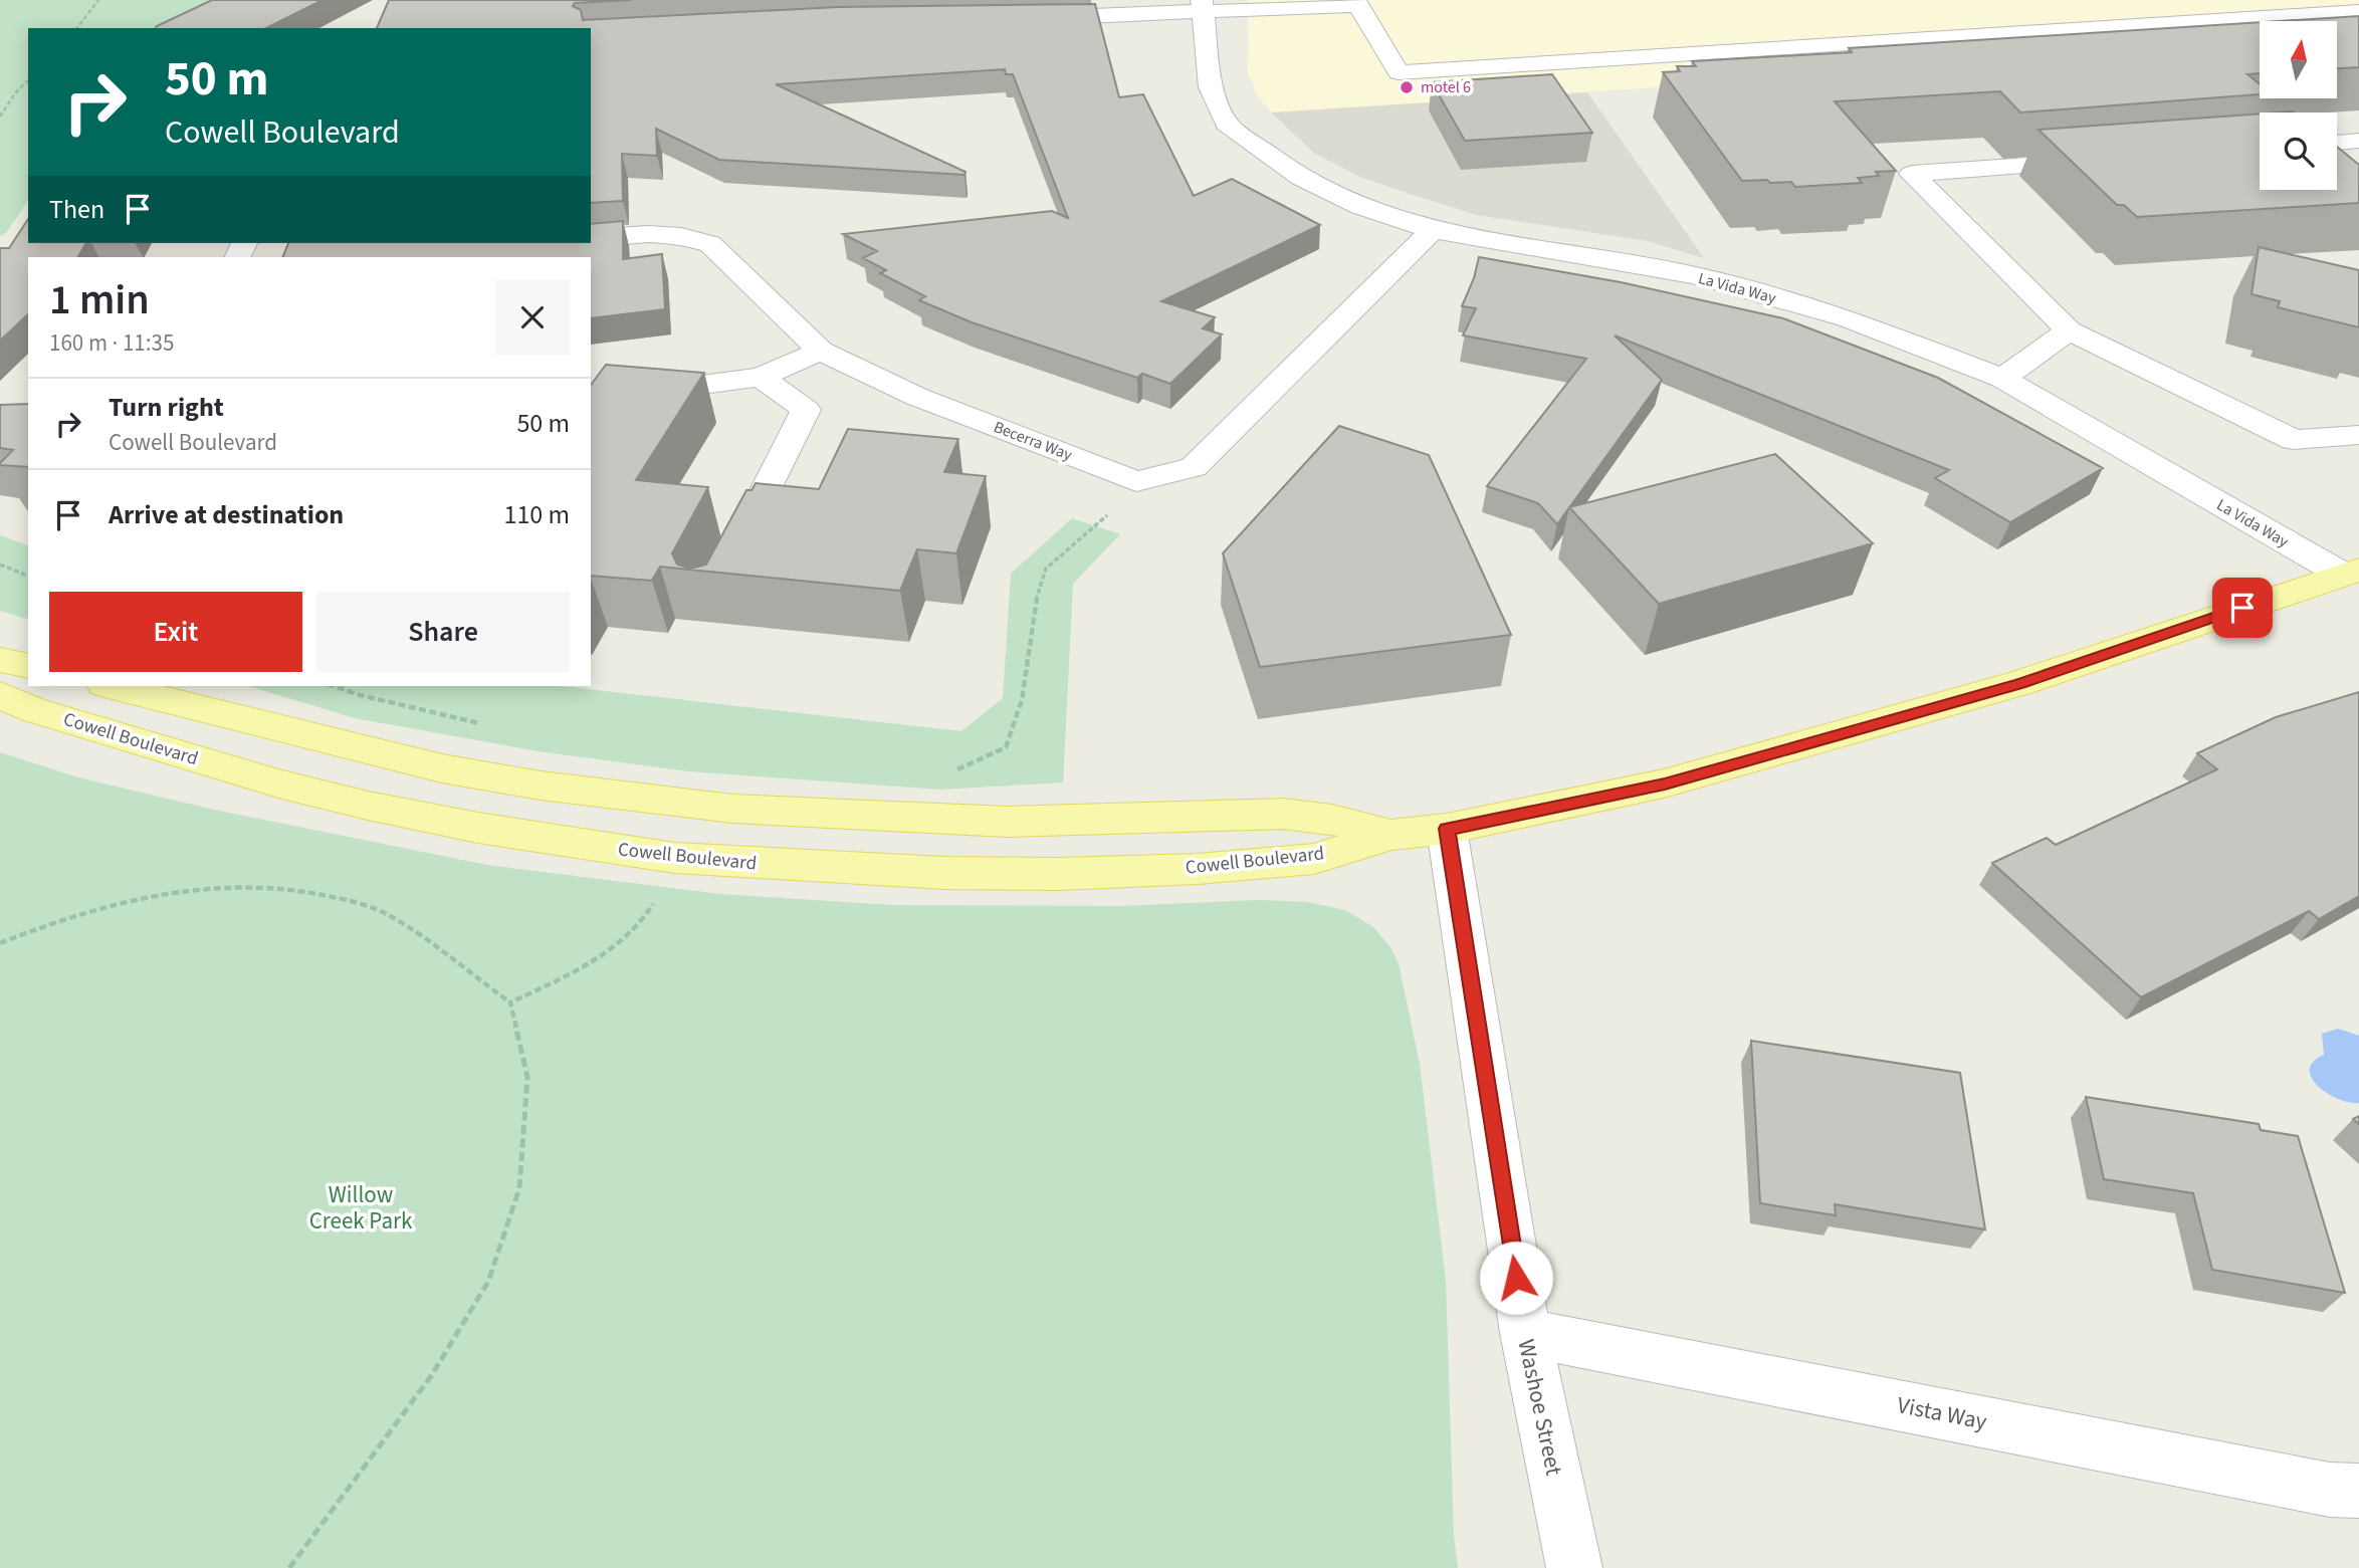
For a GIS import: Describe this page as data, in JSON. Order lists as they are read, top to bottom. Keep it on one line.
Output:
{"streets":{"main road":["Cowell Boulevard"],"street":["La Vida Way","Becerra Way","Washoe Street","Vista Way"]},"crossings":[["La Vida Way","Cowell Boulevard"],["Cowell Boulevard","Washoe Street"],["Washoe Street","Vista Way"]],"parks":["Willow Creek Park"],"places":["motel 6"],"north":"top","page":{"turn":["50 m","Cowell Boulevard"],"then":"Then","heading":["1 min","160 m · 11:35"],"list":[{"name":"Turn right","note":"Cowell Boulevard","value":"50 m"},{"name":"Arrive at destination","value":"110 m"}],"buttons":["Exit","Share"]}}
